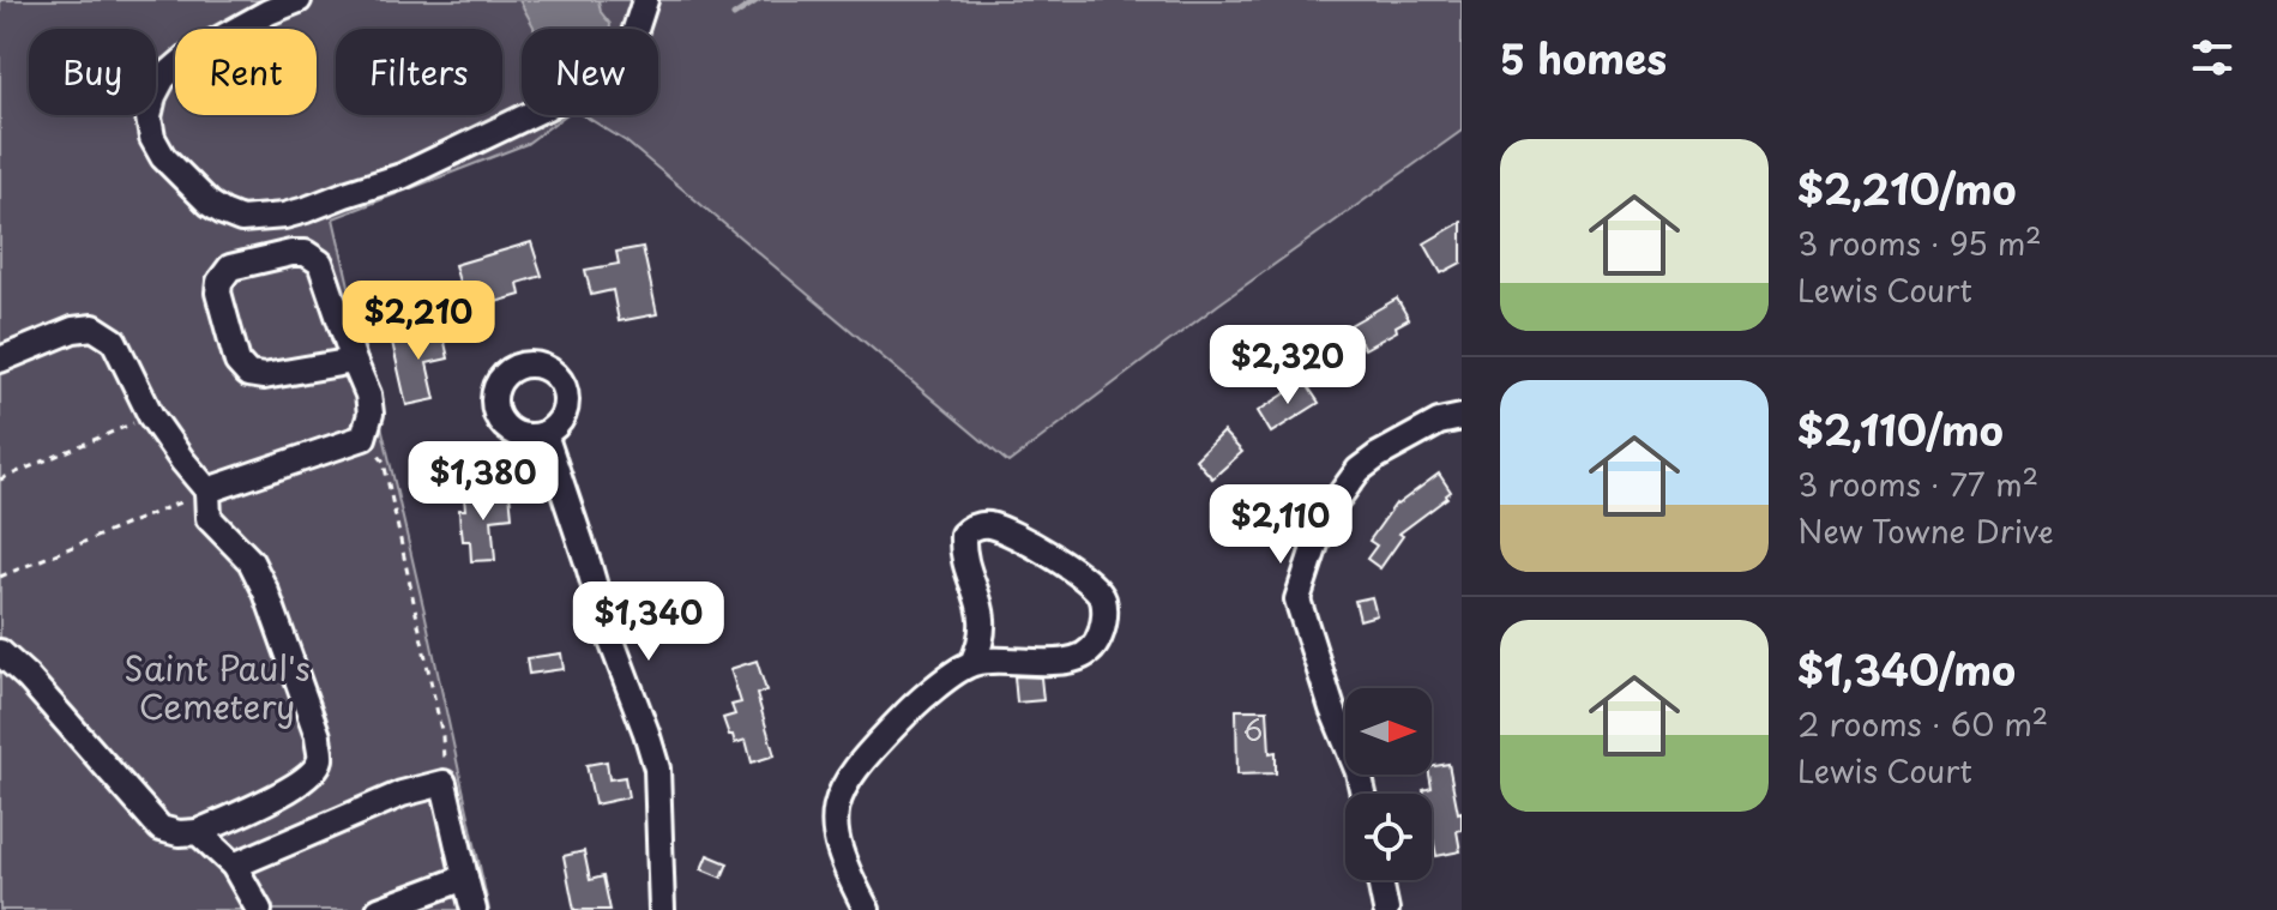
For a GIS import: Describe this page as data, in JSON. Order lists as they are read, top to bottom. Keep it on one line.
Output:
{"parks":["Saint Paul's Cemetery"],"house_numbers":["6"],"north":"right","page":{"heading":"5 homes","chip":["Buy","Rent","Filters","New"],"list":[{"name":"$2,210/mo","note":"3 rooms · 95 m² · Lewis Court"},{"name":"$2,110/mo","note":"3 rooms · 77 m² · New Towne Drive"},{"name":"$1,340/mo","note":"2 rooms · 60 m² · Lewis Court"}],"price":["$2,210","$2,320","$1,380","$2,110","$1,340"]}}
